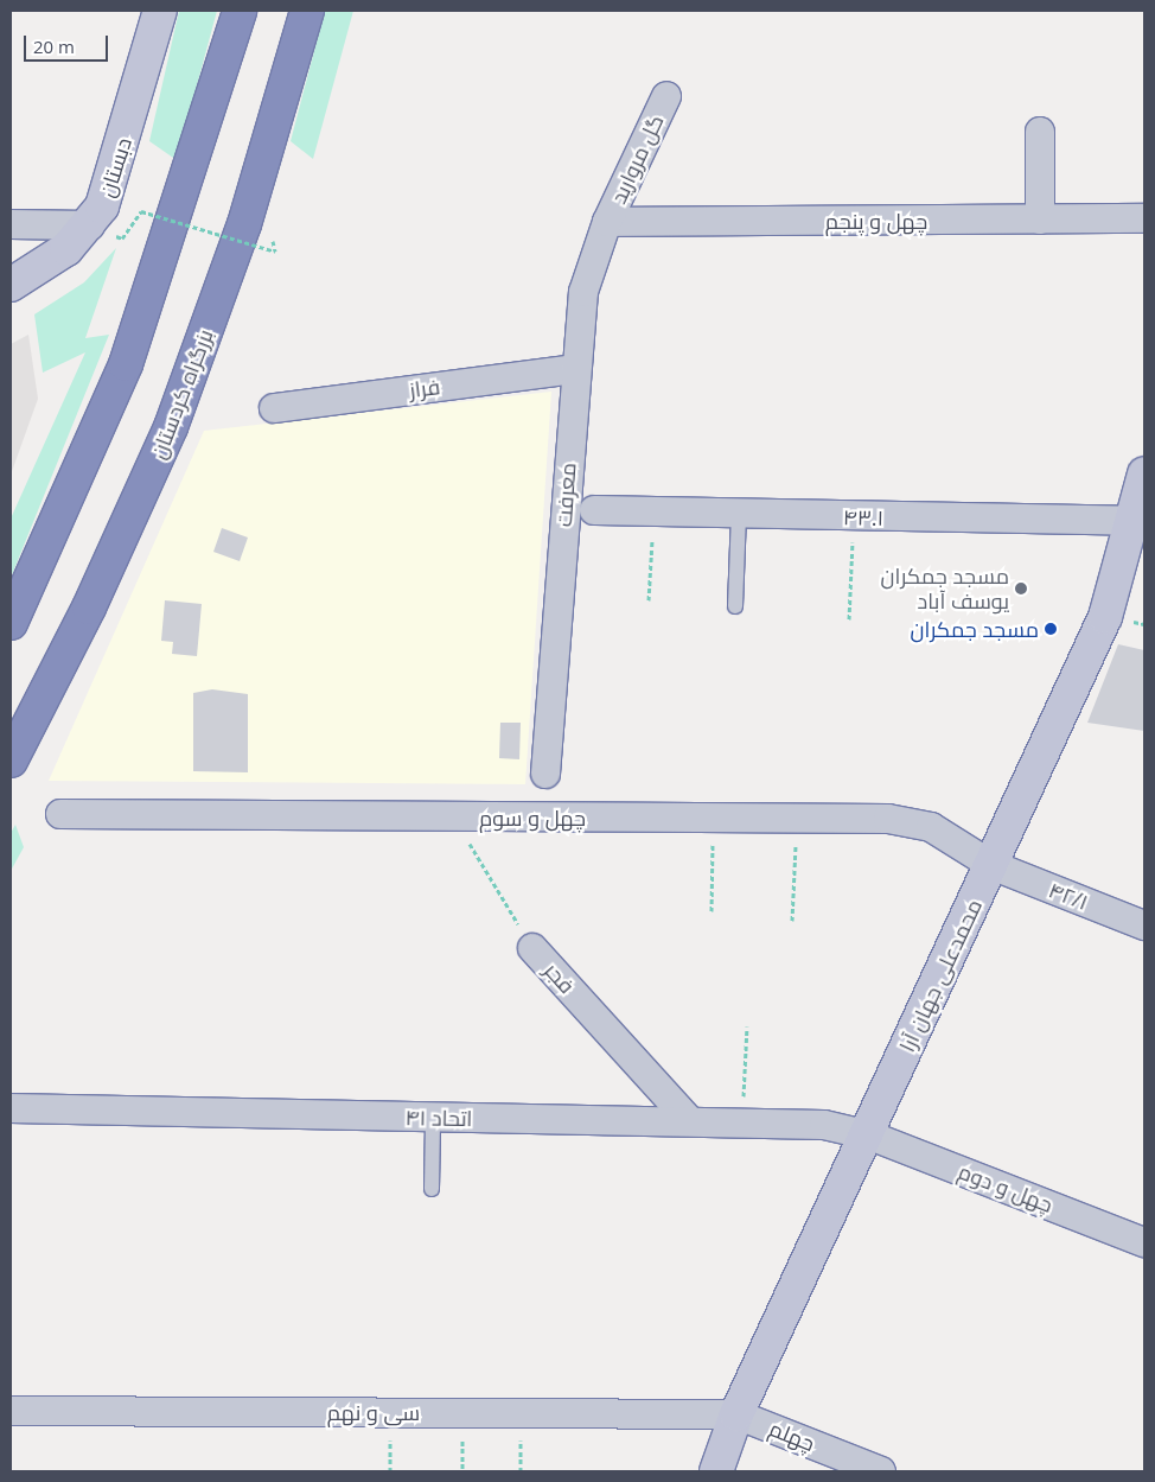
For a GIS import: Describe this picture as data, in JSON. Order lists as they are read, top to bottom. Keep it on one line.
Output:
{"streets":{"highway":["بزرگراه کردستان"],"main road":["دبستان","محمدعلی جهان آرا"],"street":["گل مروارید","چهل و پنجم","فراز","معرفت","۴۳.۱","چهل و سوم","۴۲/۱","فجر","اتحاد ۴۱","چهل و دوم","سی و نهم","چهلم"]},"crossings":[["گل مروارید","چهل و پنجم"],["گل مروارید","معرفت"],["چهل و پنجم","معرفت"],["فراز","معرفت"],["۴۳.۱","محمدعلی جهان آرا"],["چهل و سوم","۴۲/۱"],["چهل و سوم","محمدعلی جهان آرا"],["چهل و سوم","فجر"],["۴۲/۱","محمدعلی جهان آرا"],["محمدعلی جهان آرا","اتحاد ۴۱"],["محمدعلی جهان آرا","چهل و دوم"],["محمدعلی جهان آرا","سی و نهم"],["محمدعلی جهان آرا","چهلم"],["فجر","اتحاد ۴۱"],["اتحاد ۴۱","چهل و دوم"],["سی و نهم","چهلم"]],"places":["مسجد جمکران یوسف آباد","مسجد جمکران"],"scale_bar":"20 m"}
